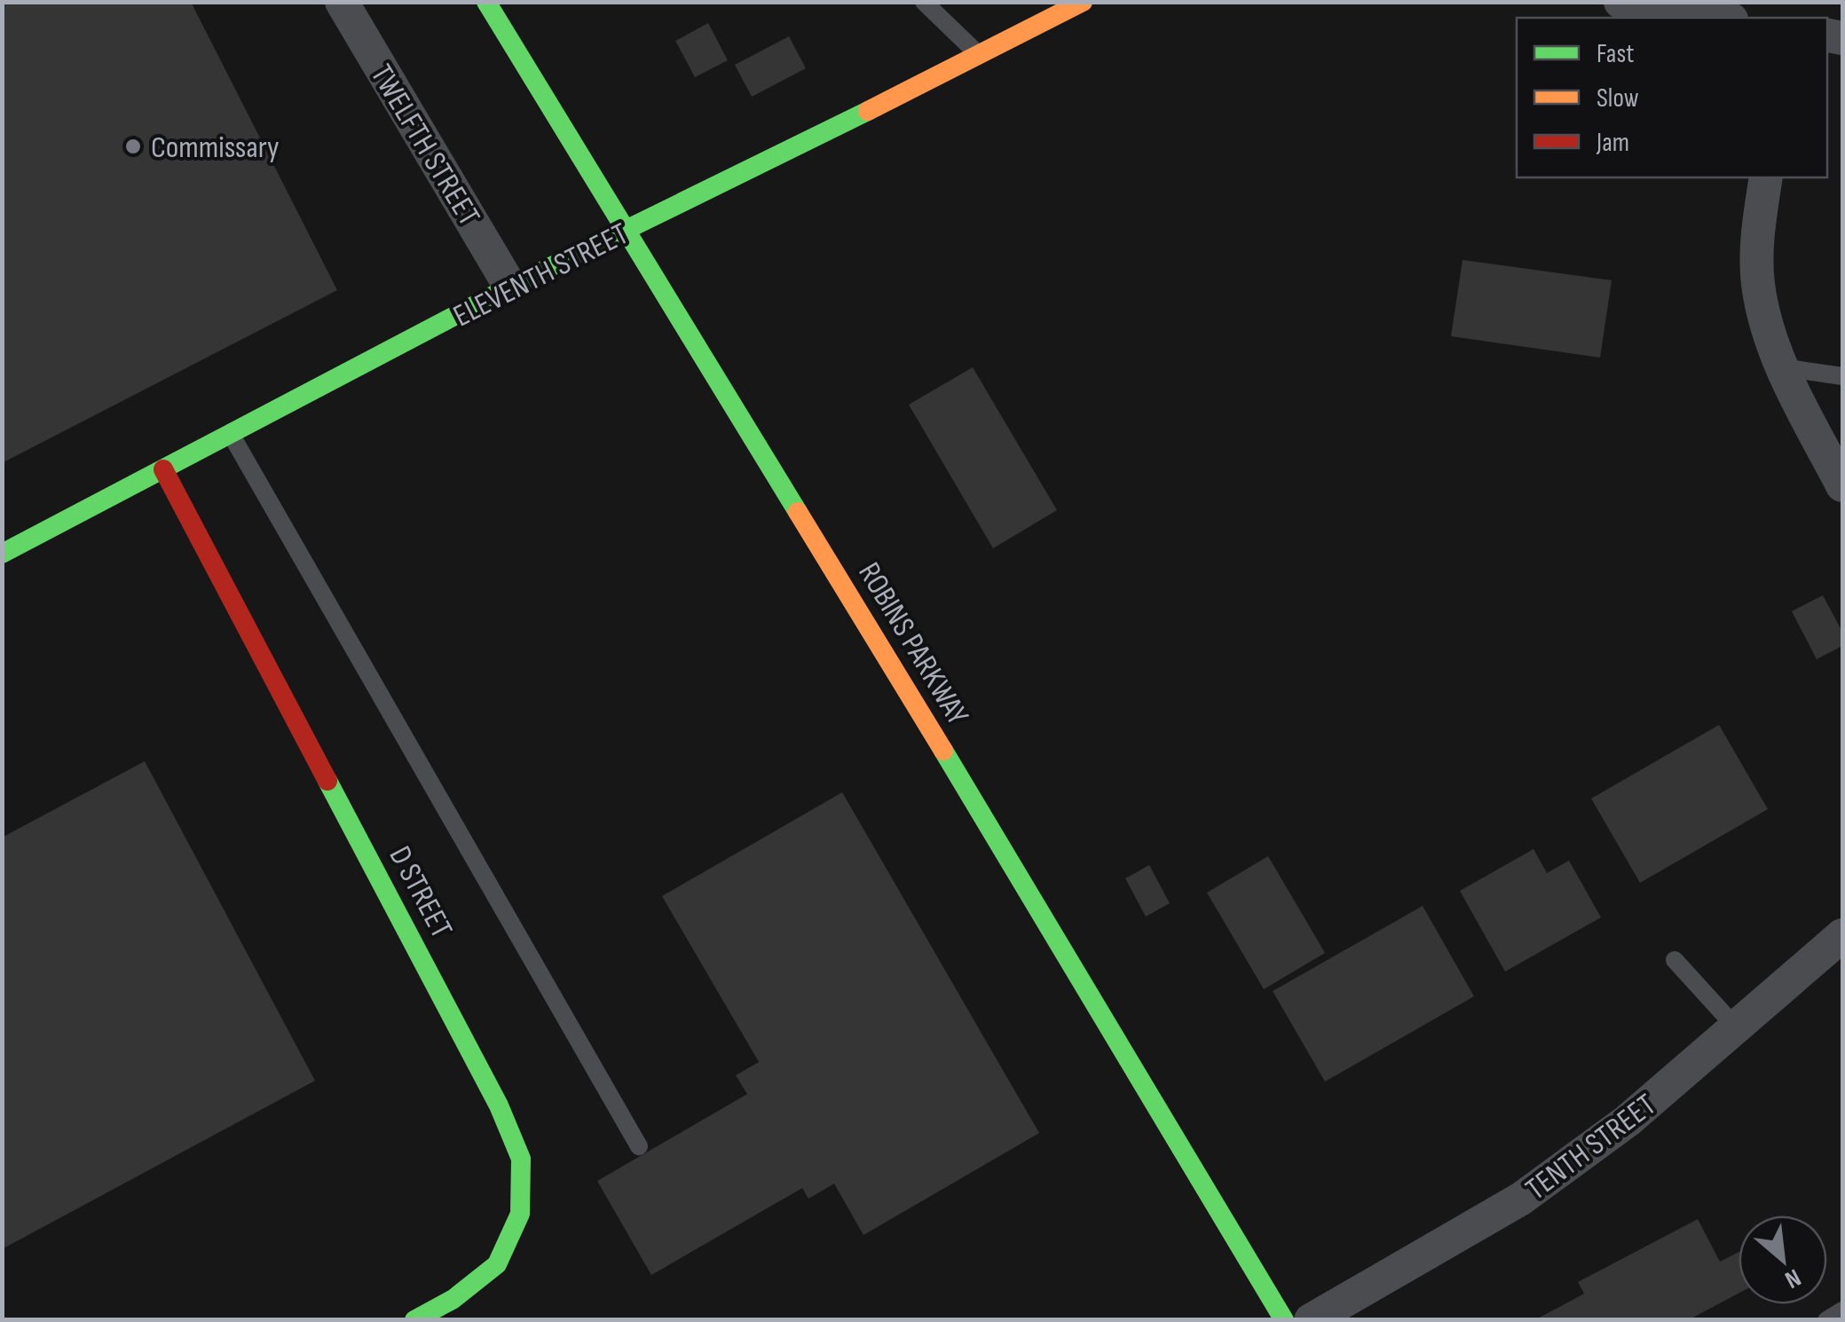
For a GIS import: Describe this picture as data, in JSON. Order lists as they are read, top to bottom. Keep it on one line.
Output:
{"streets":{"street":["TWELFTH STREET","ELEVENTH STREET","ROBINS PARKWAY","D STREET","TENTH STREET"]},"crossings":[["TWELFTH STREET","ELEVENTH STREET"],["ELEVENTH STREET","ROBINS PARKWAY"],["ELEVENTH STREET","D STREET"]],"places":["Commissary"],"legend":["Fast","Slow","Jam"],"north":"bottom right"}
